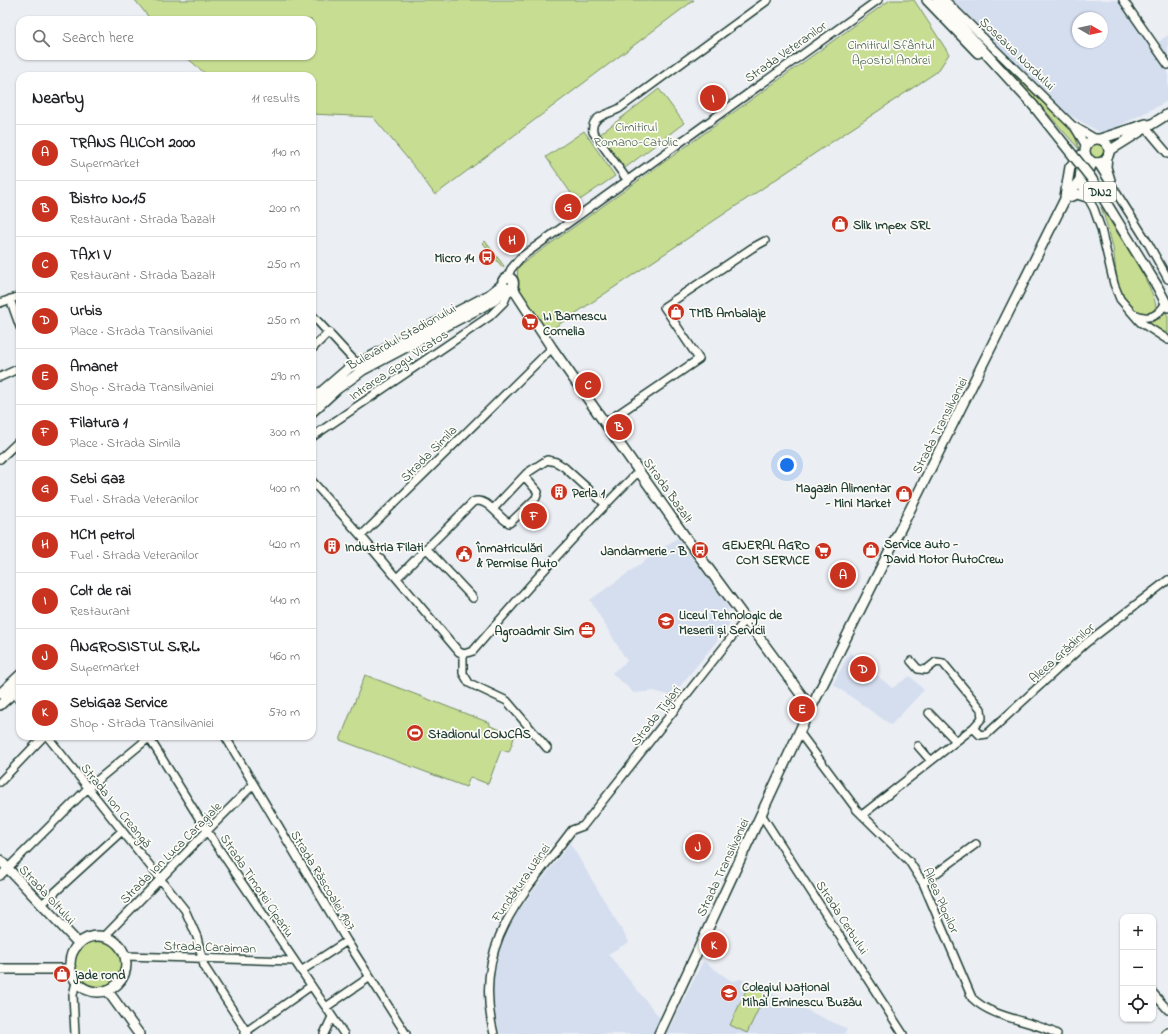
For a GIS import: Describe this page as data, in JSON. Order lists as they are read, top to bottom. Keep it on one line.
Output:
{"streets":{"main road":["Șoseaua Nordului","DN2","Bulevardul Stadionului","Strada Transilvaniei","Strada Bazalt","Strada Oltului"],"street":["Strada Veteranilor","Intrarea Gogu Vicatos","Strada Simila","Aleea Grădinilor","Strada Țiglari","Strada Ion Creangă","Strada Ion Luca Caragiale","Strada Răscoalei 1907","Fundătura Uzinei","Strada Timotei Cipariu","Aleea Plopilor","Strada Cerbului","Strada Caraiman"]},"crossings":[["Strada Veteranilor","Bulevardul Stadionului"],["Strada Veteranilor","Intrarea Gogu Vicatos"],["Strada Veteranilor","Strada Bazalt"],["Șoseaua Nordului","Strada Transilvaniei"],["Bulevardul Stadionului","Intrarea Gogu Vicatos"],["Bulevardul Stadionului","Strada Bazalt"],["Intrarea Gogu Vicatos","Strada Bazalt"],["Strada Transilvaniei","Strada Bazalt"],["Strada Transilvaniei","Aleea Plopilor"],["Strada Transilvaniei","Strada Cerbului"],["Strada Simila","Strada Bazalt"],["Strada Bazalt","Strada Țiglari"],["Strada Țiglari","Fundătura Uzinei"],["Strada Ion Creangă","Strada Ion Luca Caragiale"],["Strada Ion Creangă","Strada Caraiman"],["Strada Ion Luca Caragiale","Strada Răscoalei 1907"],["Strada Ion Luca Caragiale","Strada Timotei Cipariu"],["Strada Ion Luca Caragiale","Strada Oltului"],["Strada Ion Luca Caragiale","Strada Caraiman"],["Strada Timotei Cipariu","Strada Caraiman"],["Strada Oltului","Strada Caraiman"]],"parks":["Cimitirul Sfântul Apostol Andrei","Cimitirul Romano-Catolic"],"places":{"shop":["Slik Impex SRL","TMB Ambalaje","Magazin Alimentar - Mini Market","Service auto - David Motor AutoCrew","jade rond"],"bus stop":["Micro 14","Jandarmerie - B"],"supermarket":["I.I Barnescu Cornelia","GENERAL AGRO COM SERVICE"],"building":["Perla 1","Industria Filati"],"public building":["Înmatriculări & Permise Auto"],"school or university":["Liceul Tehnologic de Meserii și Servicii","Colegiul Național Mihai Eminescu Buzău"],"office":["Agroadmir Sim"],"sports":["Stadionul CONCAS"]},"north":"right","page":{"search":"Search here","heading":["Nearby","11 results"],"pins":["I","G","H","C","B","F","A","D","E","J","K"],"list":[{"mark":"A","name":"TRANS ALICOM 2000","note":"Supermarket","value":"140 m"},{"mark":"B","name":"Bistro No.15","note":"Restaurant · Strada Bazalt","value":"200 m"},{"mark":"C","name":"TAXI V","note":"Restaurant · Strada Bazalt","value":"250 m"},{"mark":"D","name":"Urbis","note":"Place · Strada Transilvaniei","value":"250 m"},{"mark":"E","name":"Amanet","note":"Shop · Strada Transilvaniei","value":"290 m"},{"mark":"F","name":"Filatura 1","note":"Place · Strada Simila","value":"300 m"},{"mark":"G","name":"Sebi Gaz","note":"Fuel · Strada Veteranilor","value":"400 m"},{"mark":"H","name":"MCM petrol","note":"Fuel · Strada Veteranilor","value":"420 m"},{"mark":"I","name":"Colt de rai","note":"Restaurant","value":"440 m"},{"mark":"J","name":"ANGROSISTUL S.R.L.","note":"Supermarket","value":"460 m"},{"mark":"K","name":"SebiGaz Service","note":"Shop · Strada Transilvaniei","value":"570 m"}],"map_buttons":["+","−"]}}
